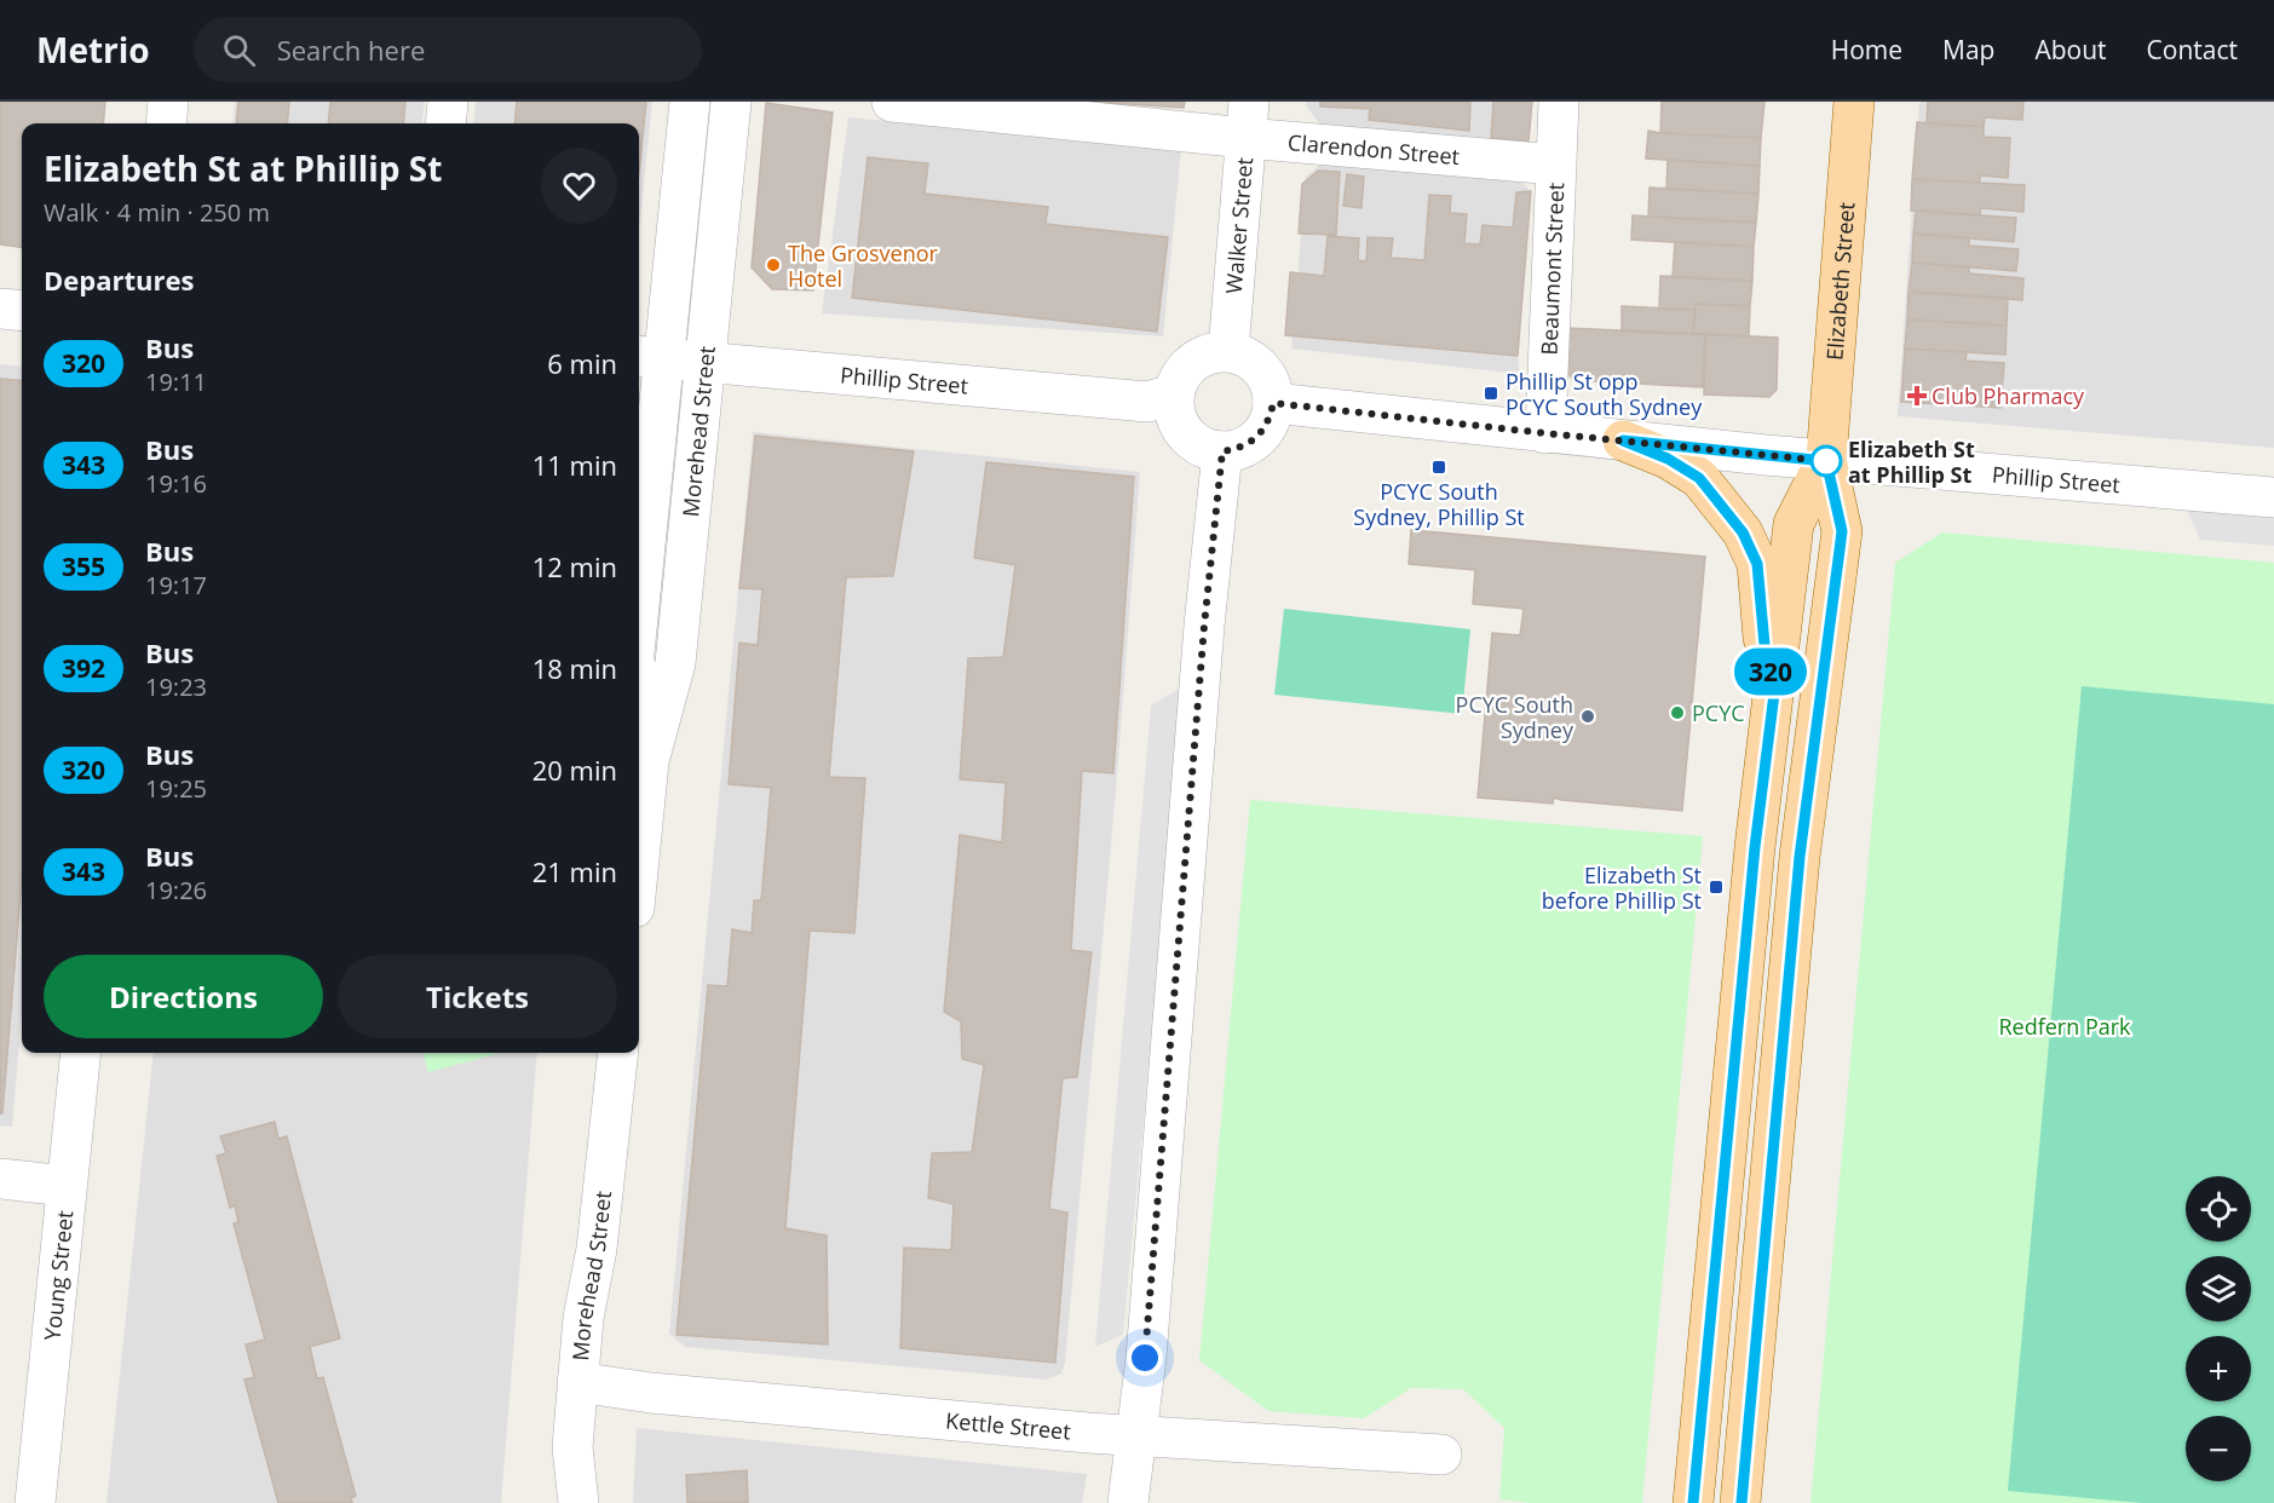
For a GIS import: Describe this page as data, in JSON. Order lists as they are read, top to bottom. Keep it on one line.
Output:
{"streets":{"main road":["Elizabeth Street"],"street":["Clarendon Street","Walker Street","Beaumont Street","Phillip Street","Morehead Street","Young Street","Kettle Street"]},"crossings":[["Clarendon Street","Walker Street"],["Clarendon Street","Beaumont Street"],["Walker Street","Phillip Street"],["Beaumont Street","Phillip Street"],["Elizabeth Street","Phillip Street"],["Phillip Street","Morehead Street"],["Morehead Street","Kettle Street"]],"parks":["Redfern Park"],"places":{"other":["The Grosvenor Hotel","Elizabeth St at Phillip St","PCYC","PCYC South Sydney"],"transit":["Phillip St opp PCYC South Sydney","PCYC South Sydney, Phillip St","Elizabeth St before Phillip St"],"health":["Club Pharmacy"]},"lines":["bus line 320"],"page":{"header":"Metrio","search":"Search here","nav":["Home","Map","About","Contact"],"on_map":"320","heading":[["Elizabeth St at Phillip St","Walk · 4 min · 250 m"],"Departures"],"list":[{"mark":"320","name":"Bus","note":"19:11","value":"6 min"},{"mark":"343","name":"Bus","note":"19:16","value":"11 min"},{"mark":"355","name":"Bus","note":"19:17","value":"12 min"},{"mark":"392","name":"Bus","note":"19:23","value":"18 min"},{"mark":"320","name":"Bus","note":"19:25","value":"20 min"},{"mark":"343","name":"Bus","note":"19:26","value":"21 min"}],"buttons":["Directions","Tickets"],"map_buttons":["+","−"]}}
